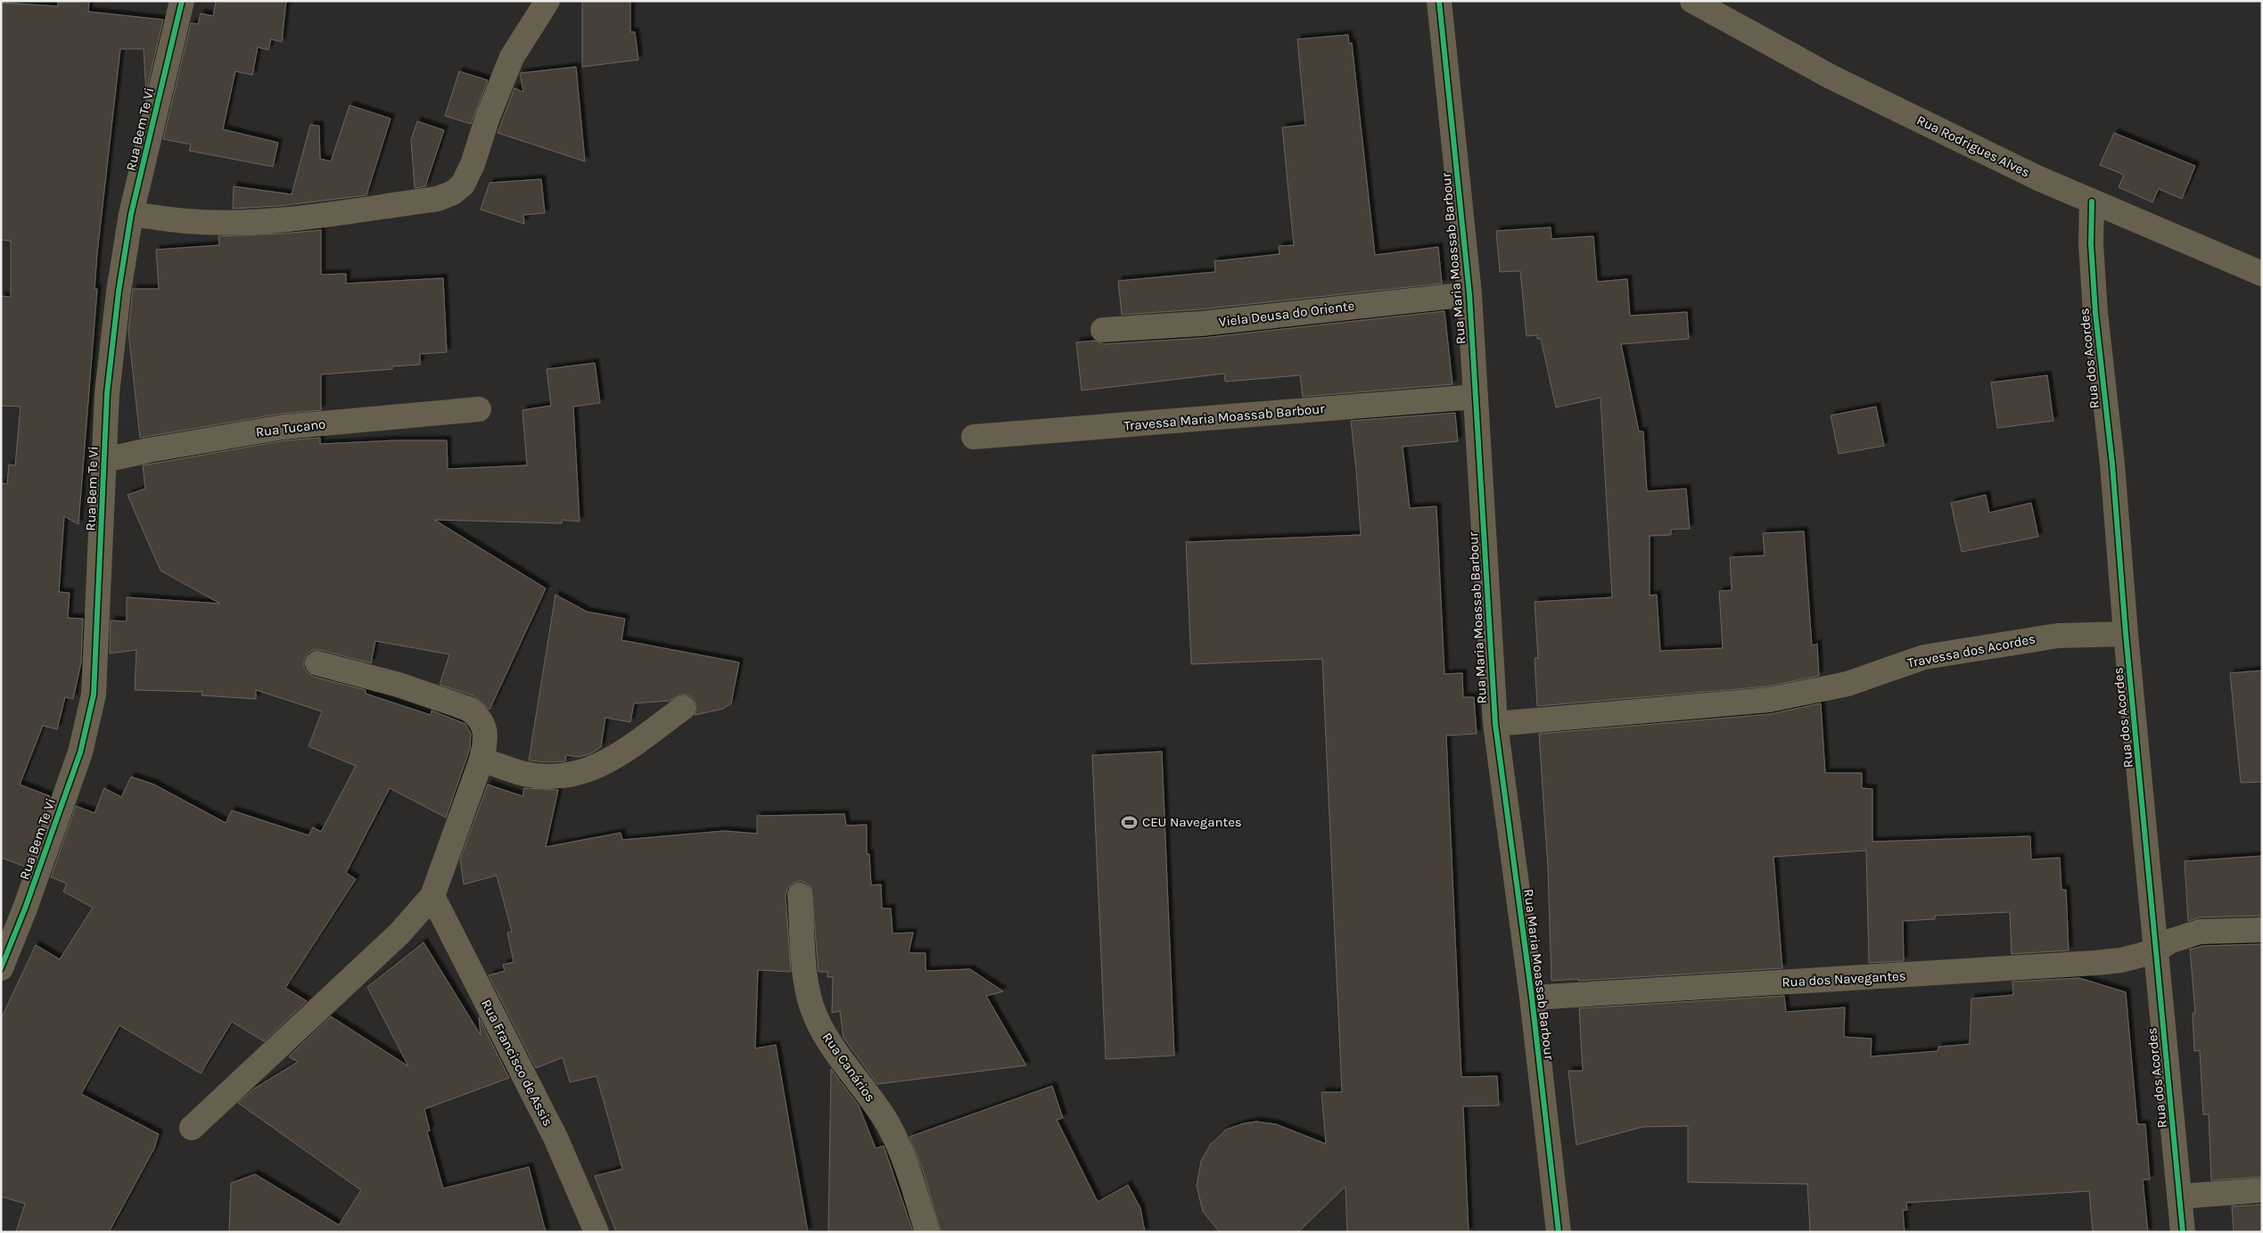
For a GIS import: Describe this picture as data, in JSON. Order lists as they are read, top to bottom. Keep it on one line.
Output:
{"streets":{"street":["Rua Bem Te Vi","Rua Rodrigues Alves","Rua Maria Moassab Barbour","Viela Deusa do Oriente","Rua dos Acordes","Travessa Maria Moassab Barbour","Rua Tucano","Travessa dos Acordes","Rua dos Navegantes","Rua Francisco de Assis","Rua Canários"]},"crossings":[["Rua Bem Te Vi","Rua Tucano"],["Rua Rodrigues Alves","Rua dos Acordes"],["Rua Maria Moassab Barbour","Viela Deusa do Oriente"],["Rua Maria Moassab Barbour","Travessa Maria Moassab Barbour"],["Rua Maria Moassab Barbour","Travessa dos Acordes"],["Rua Maria Moassab Barbour","Rua dos Navegantes"],["Rua dos Acordes","Travessa dos Acordes"],["Rua dos Acordes","Rua dos Navegantes"]],"places":{"sports":["CEU Navegantes"]}}
